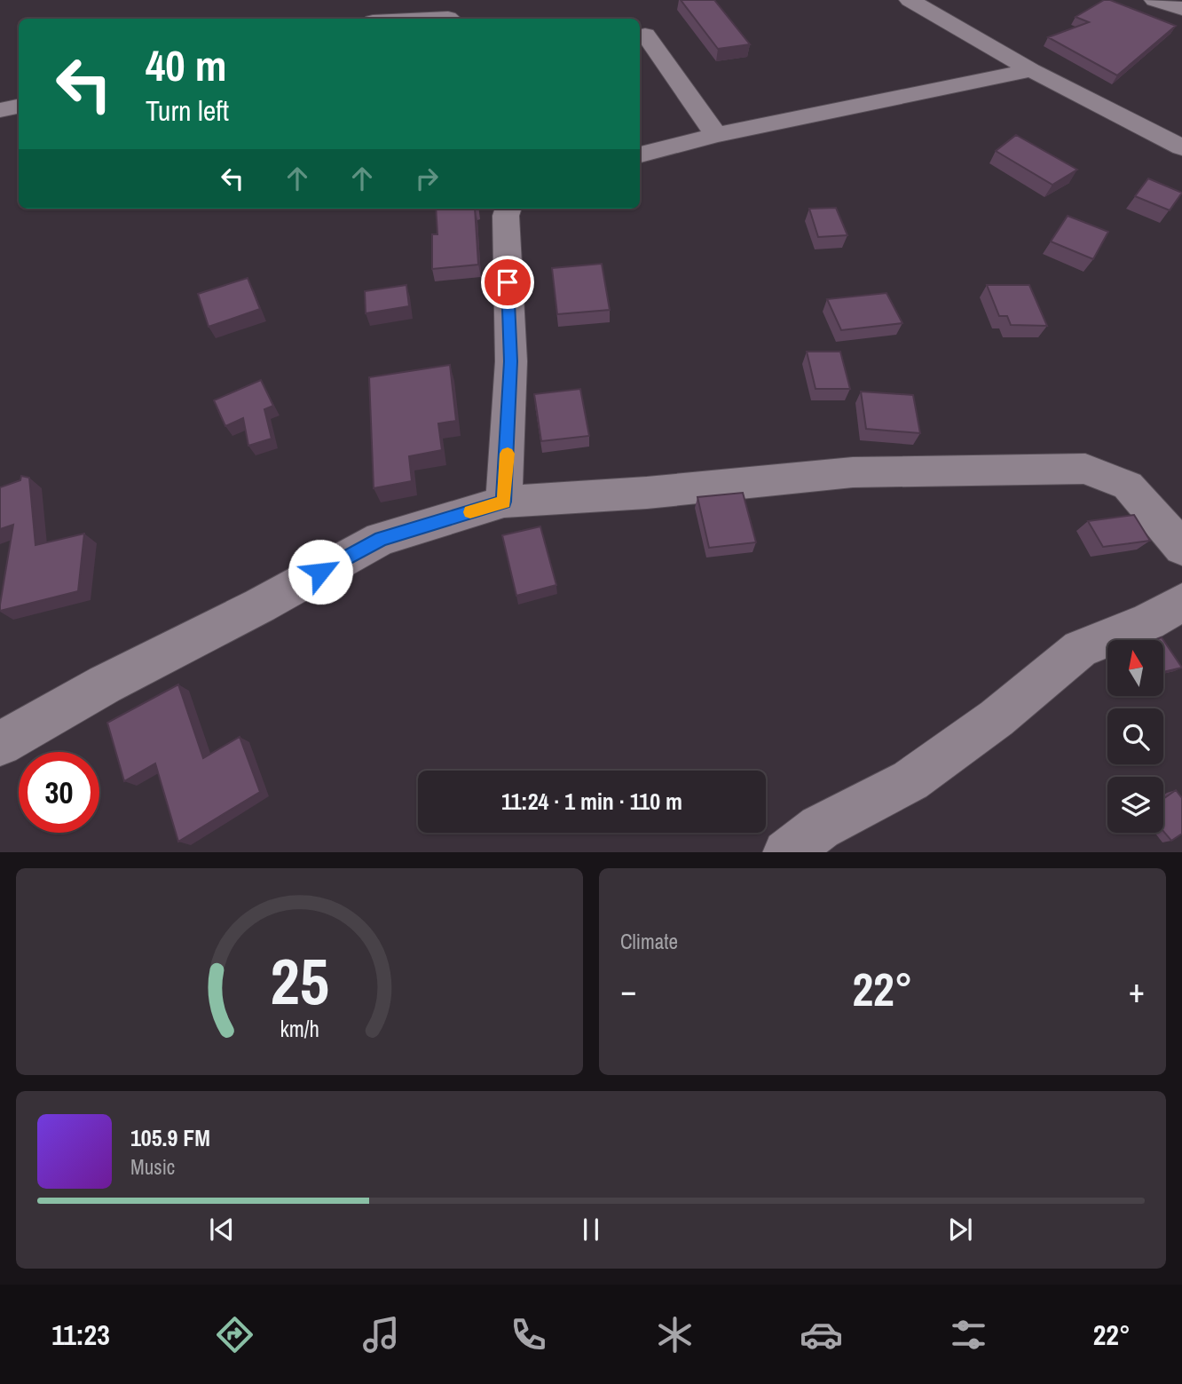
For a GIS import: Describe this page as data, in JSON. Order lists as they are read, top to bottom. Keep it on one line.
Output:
{"north":"top","page":{"turn":["40 m","Turn left"],"limit":"30","trip":"11:24 · 1 min · 110 m","tile":"Climate","heat":["−","22°","+"],"song":["105.9 FM","Music"],"tabs":["11:23","22°"],"gauge":["25","km/h"]}}
